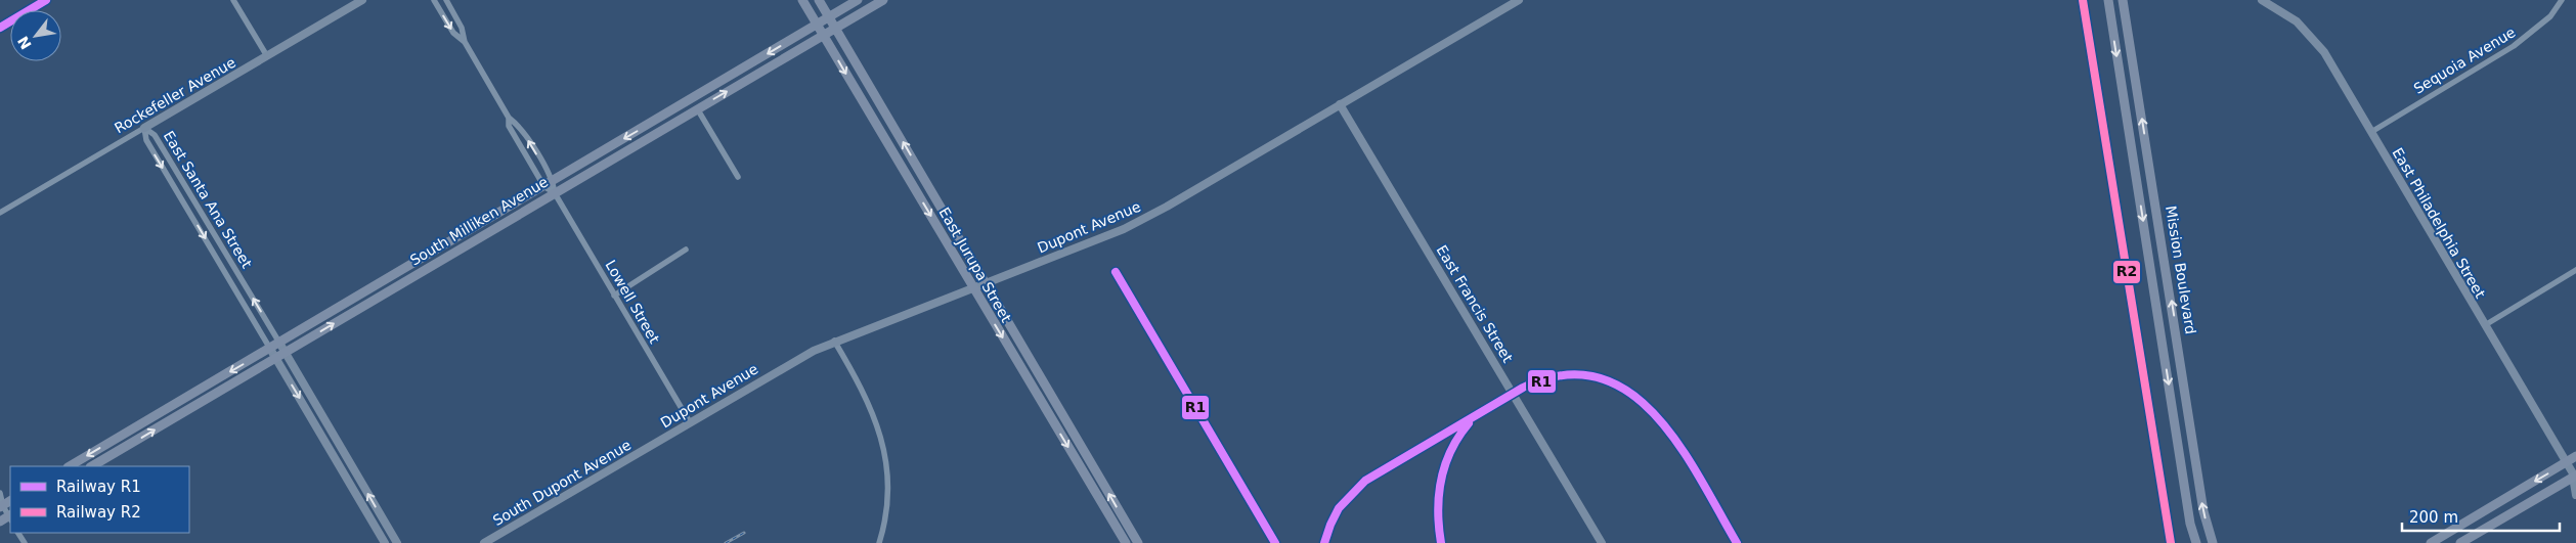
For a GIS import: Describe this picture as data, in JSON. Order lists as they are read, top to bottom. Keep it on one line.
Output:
{"streets":{"main road":["South Milliken Avenue","East Jurupa Street","Mission Boulevard"],"street":["Sequoia Avenue","Rockefeller Avenue","East Santa Ana Street","East Philadelphia Street","Dupont Avenue","Lowell Street","East Francis Street","South Dupont Avenue"]},"crossings":[["Sequoia Avenue","East Philadelphia Street"],["Rockefeller Avenue","East Santa Ana Street"],["East Santa Ana Street","South Milliken Avenue"],["South Milliken Avenue","East Jurupa Street"],["South Milliken Avenue","Lowell Street"],["Dupont Avenue","East Jurupa Street"],["Dupont Avenue","Lowell Street"],["Dupont Avenue","East Francis Street"],["Dupont Avenue","South Dupont Avenue"]],"lines":["rail line R1","rail line R2"],"legend":["Railway R1","Railway R2"],"scale_bar":"200 m","north":"bottom left"}
